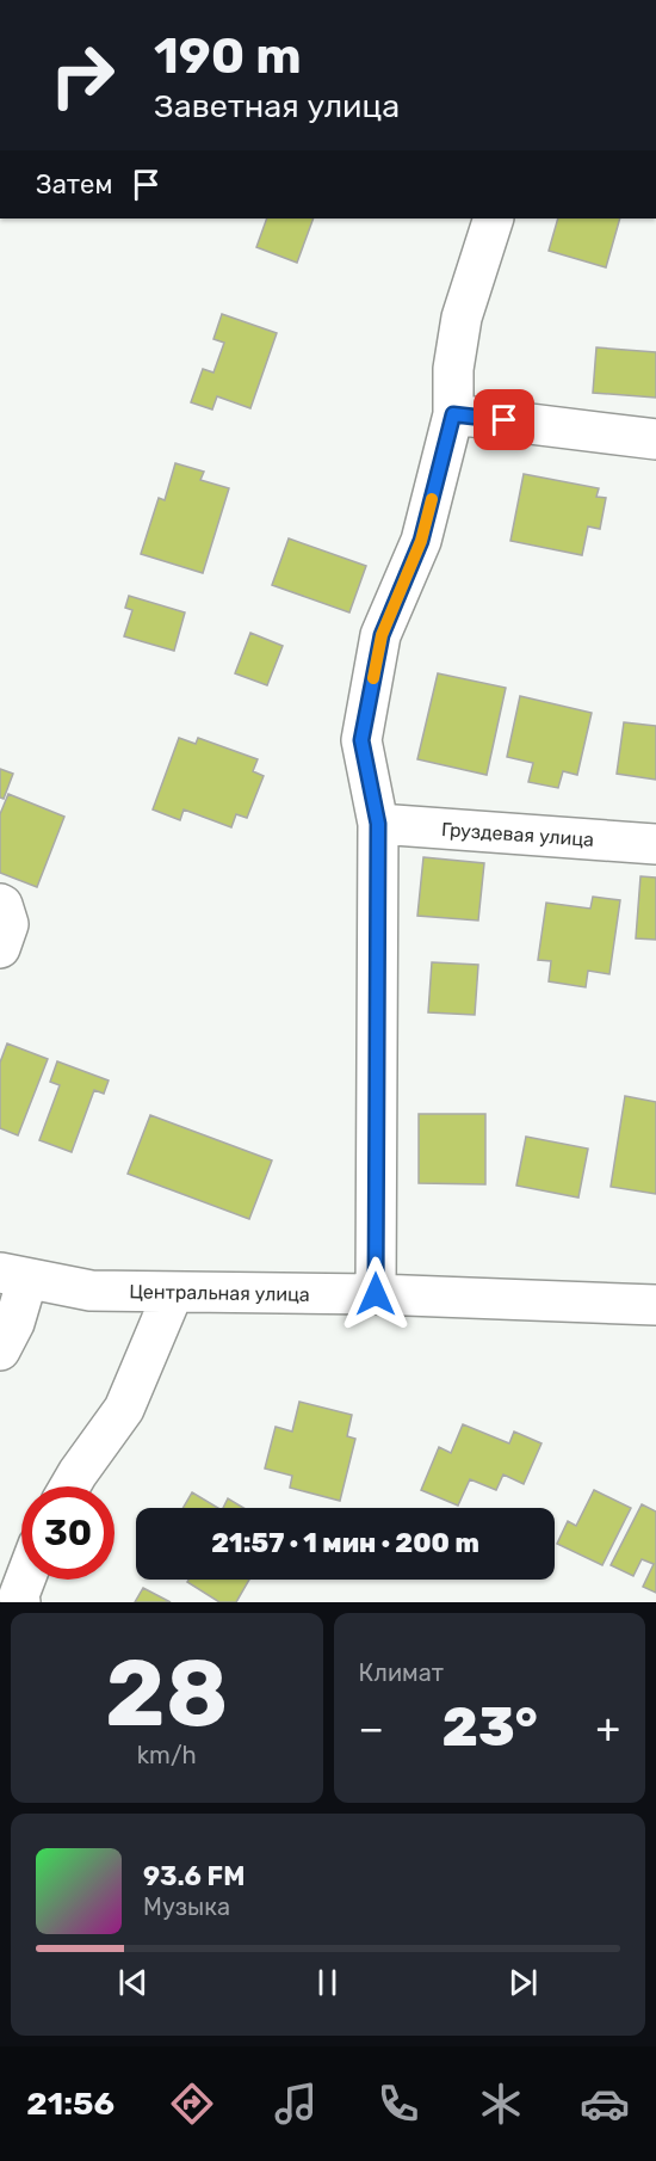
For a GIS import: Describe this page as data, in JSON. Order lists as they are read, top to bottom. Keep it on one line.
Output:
{"streets":{"street":["Груздевая улица","Центральная улица"]},"page":{"turn":["190 m","Заветная улица"],"then":"Затем","limit":"30","trip":"21:57 · 1 мин · 200 m","tile":[["28","km/h"],"Климат"],"heat":["−","23°","+"],"song":["93.6 FM","Музыка"],"tabs":"21:56"}}
